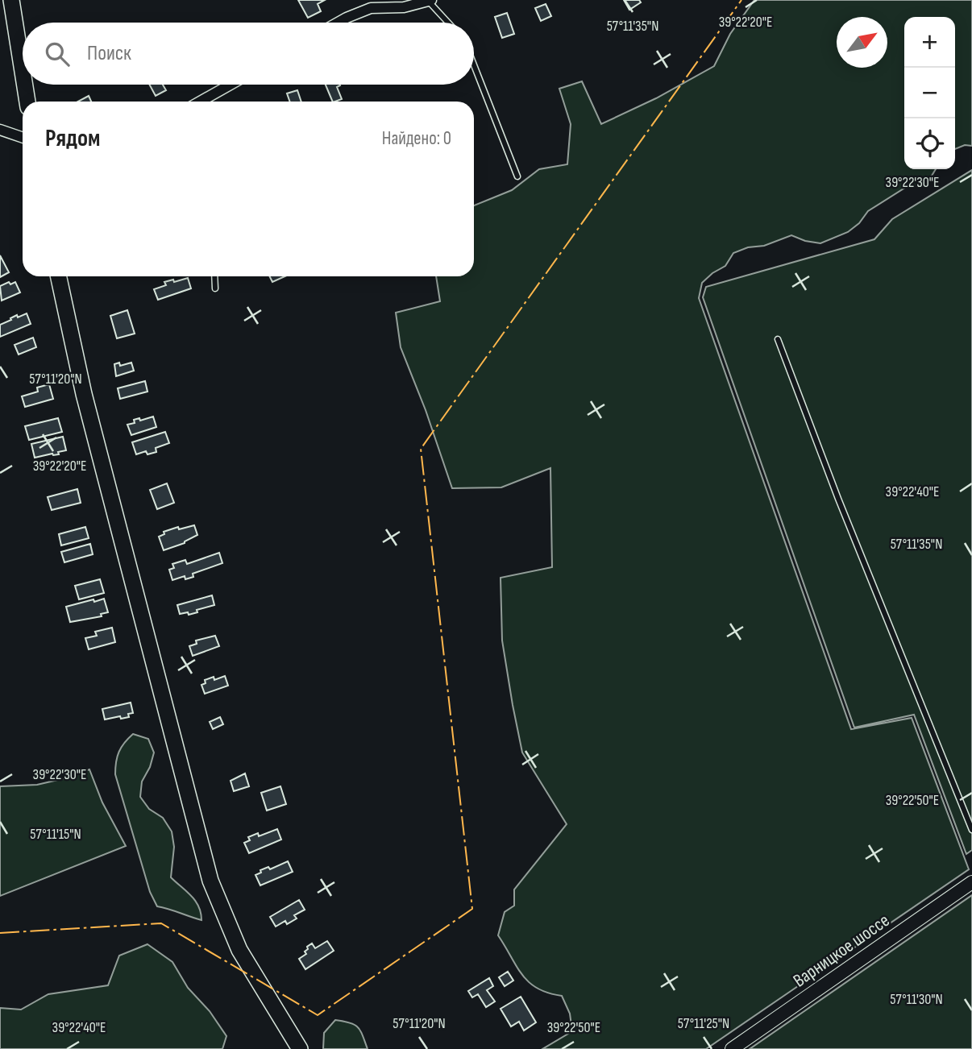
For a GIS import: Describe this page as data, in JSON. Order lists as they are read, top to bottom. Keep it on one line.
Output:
{"streets":{"street":["Варницкое шоссе"]},"north":"top right","page":{"map_buttons":["+","−"],"search":"Поиск","heading":["Рядом","Найдено: 0"]},"coordinates":["39°22'20\"E","57°11'35\"N","39°22'30\"E","57°11'20\"N","39°22'40\"E","39°22'50\"E","57°11'15\"N","57°11'30\"N","57°11'25\"N"]}
